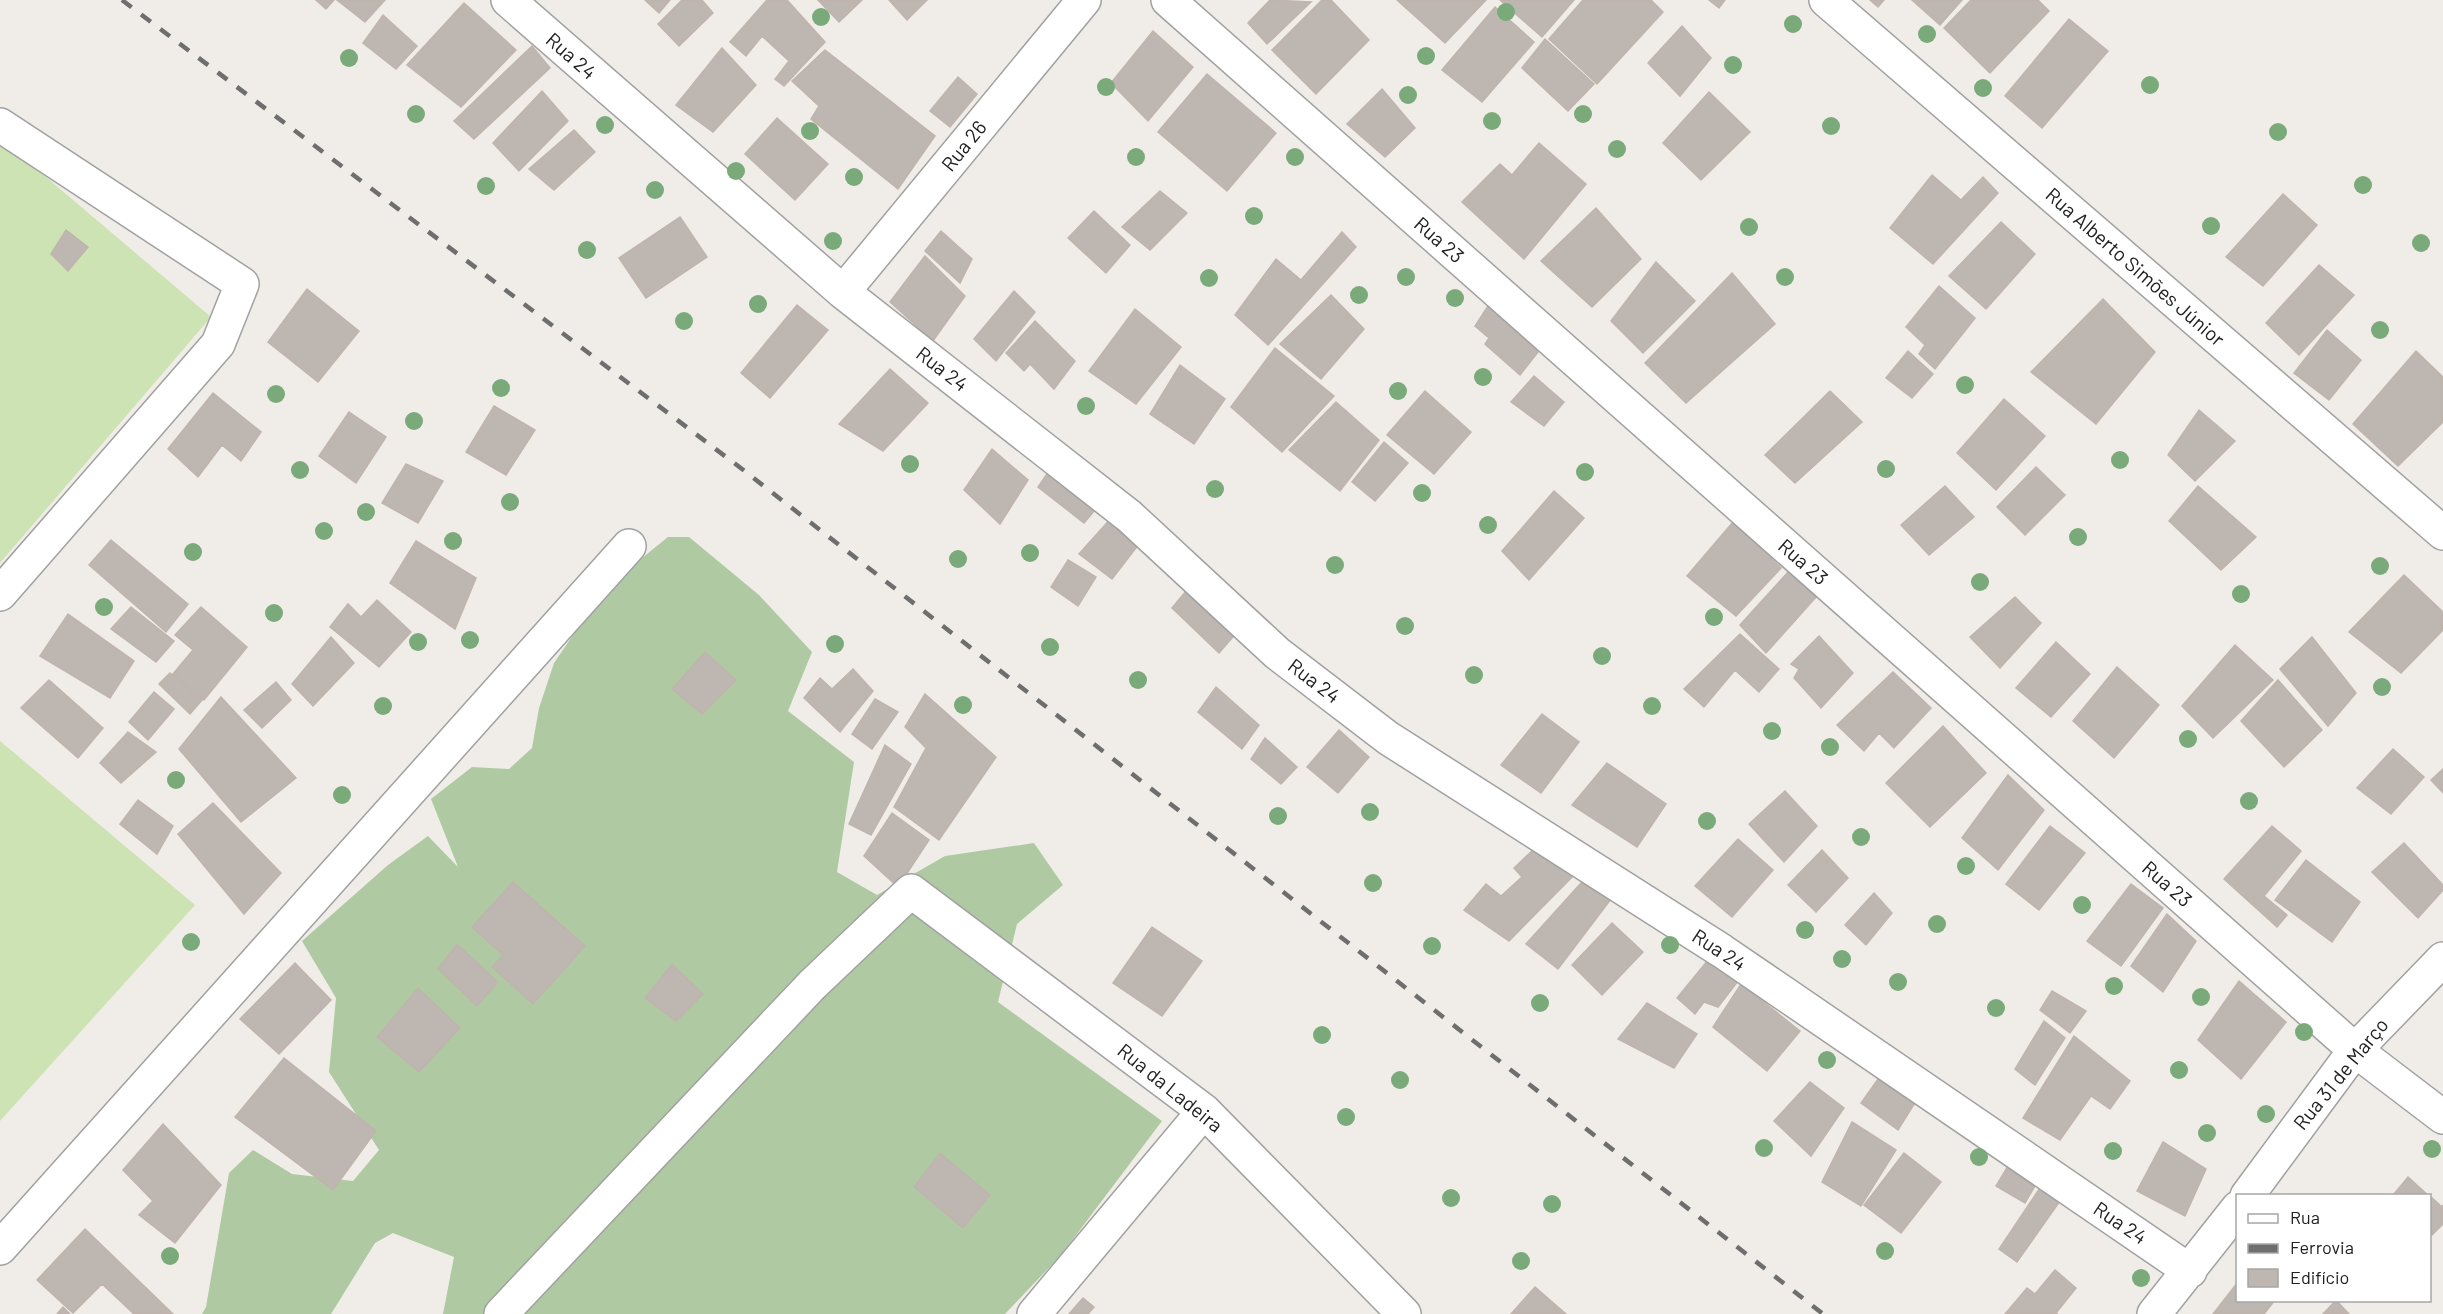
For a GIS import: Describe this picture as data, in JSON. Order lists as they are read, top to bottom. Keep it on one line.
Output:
{"streets":{"street":["Rua 24","Rua 26","Rua 23","Rua Alberto Simões Júnior","Rua 31 de Março","Rua da Ladeira"]},"crossings":[["Rua 24","Rua 26"],["Rua 23","Rua 31 de Março"]],"legend":["Rua","Ferrovia","Edifício"]}
